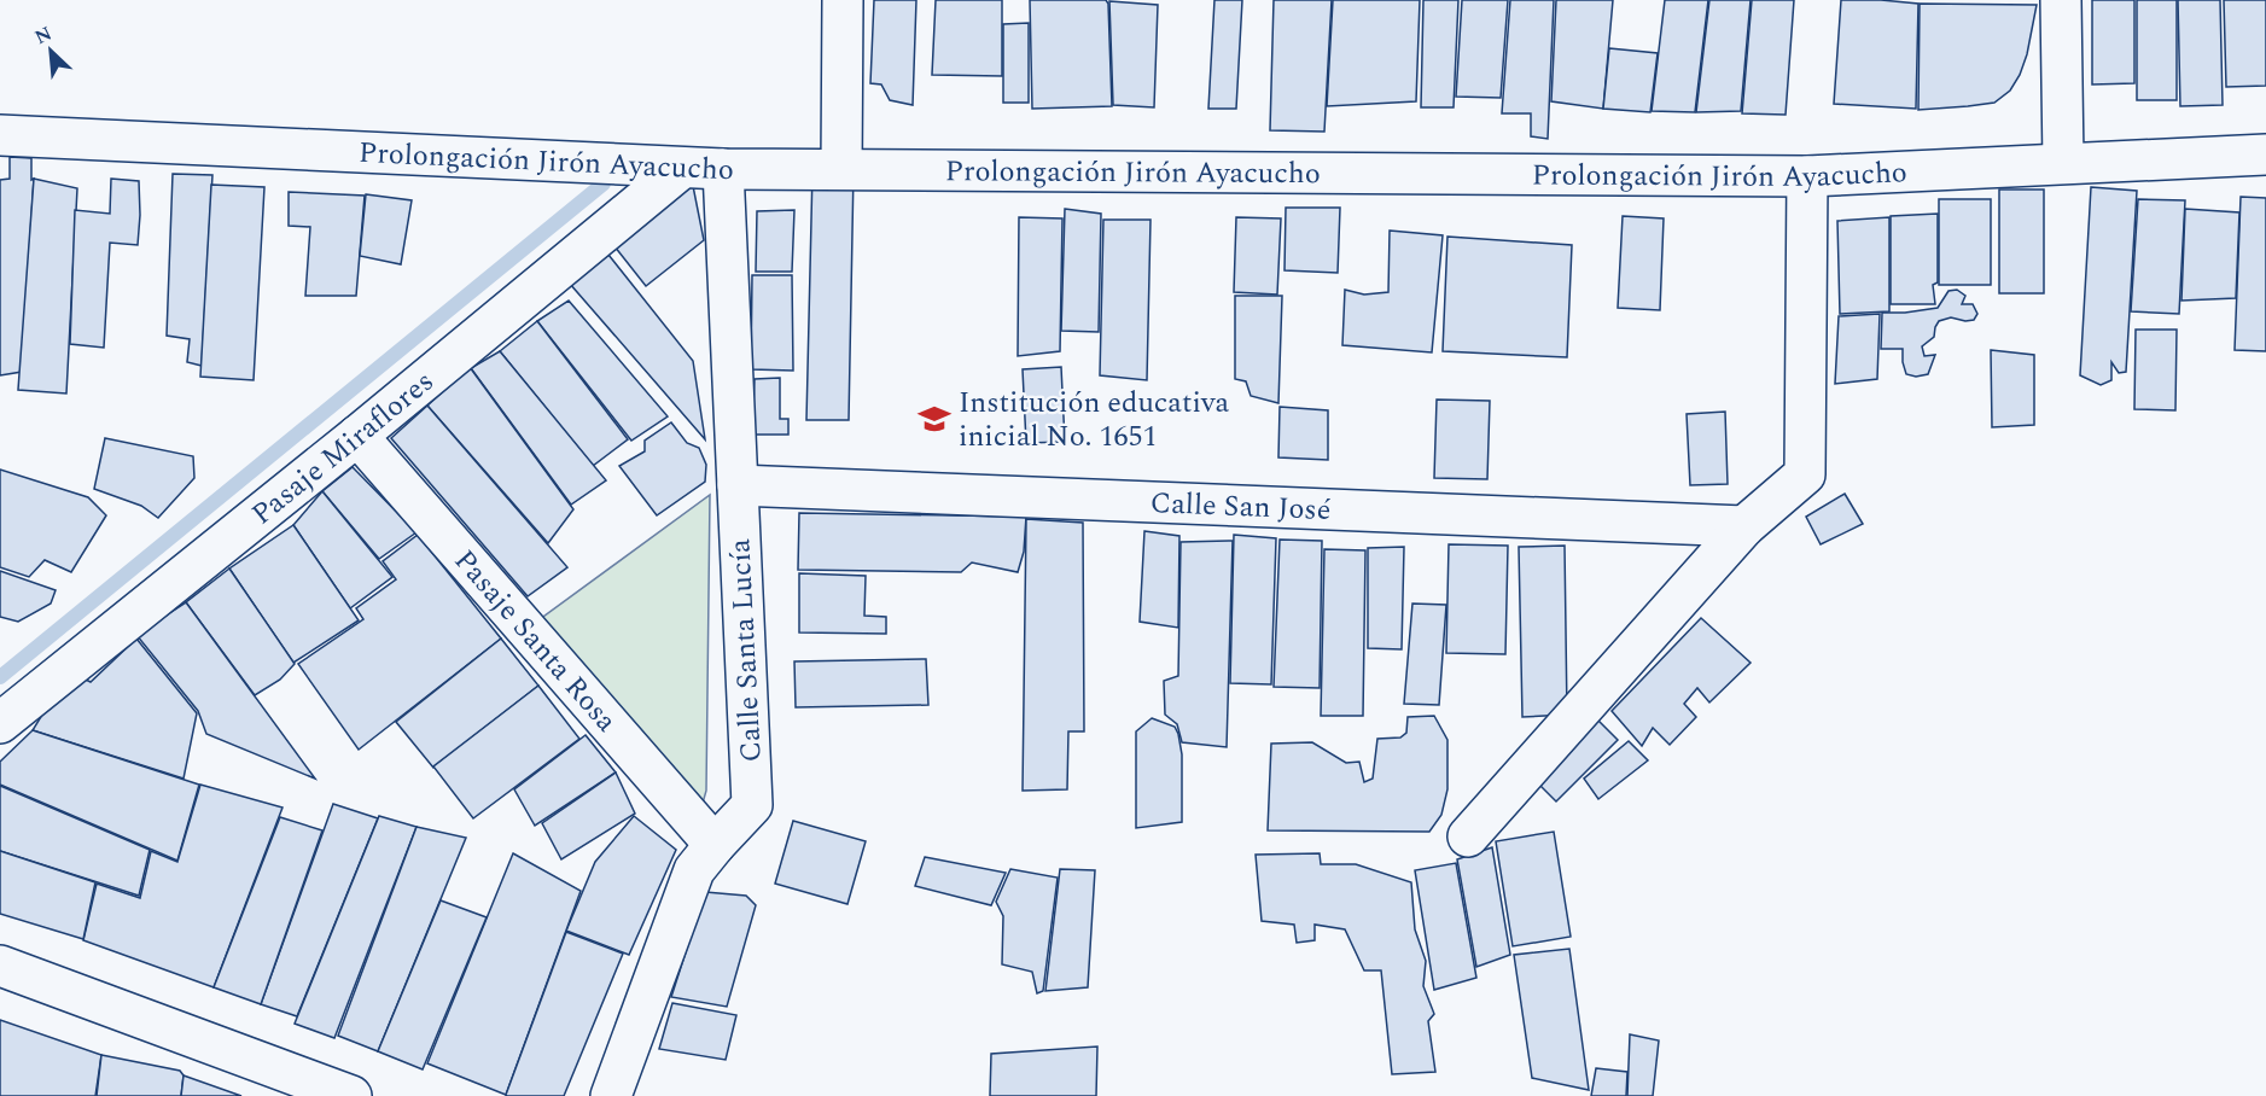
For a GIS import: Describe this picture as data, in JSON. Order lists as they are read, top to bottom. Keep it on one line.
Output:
{"streets":{"street":["Prolongación Jirón Ayacucho","Pasaje Miraflores","Calle San José","Pasaje Santa Rosa","Calle Santa Lucía"]},"crossings":[["Prolongación Jirón Ayacucho","Pasaje Miraflores"],["Prolongación Jirón Ayacucho","Calle Santa Lucía"],["Pasaje Miraflores","Pasaje Santa Rosa"],["Calle San José","Calle Santa Lucía"],["Pasaje Santa Rosa","Calle Santa Lucía"]],"places":{"school or university":["Institución educativa inicial No. 1651"]},"north":"top left"}
